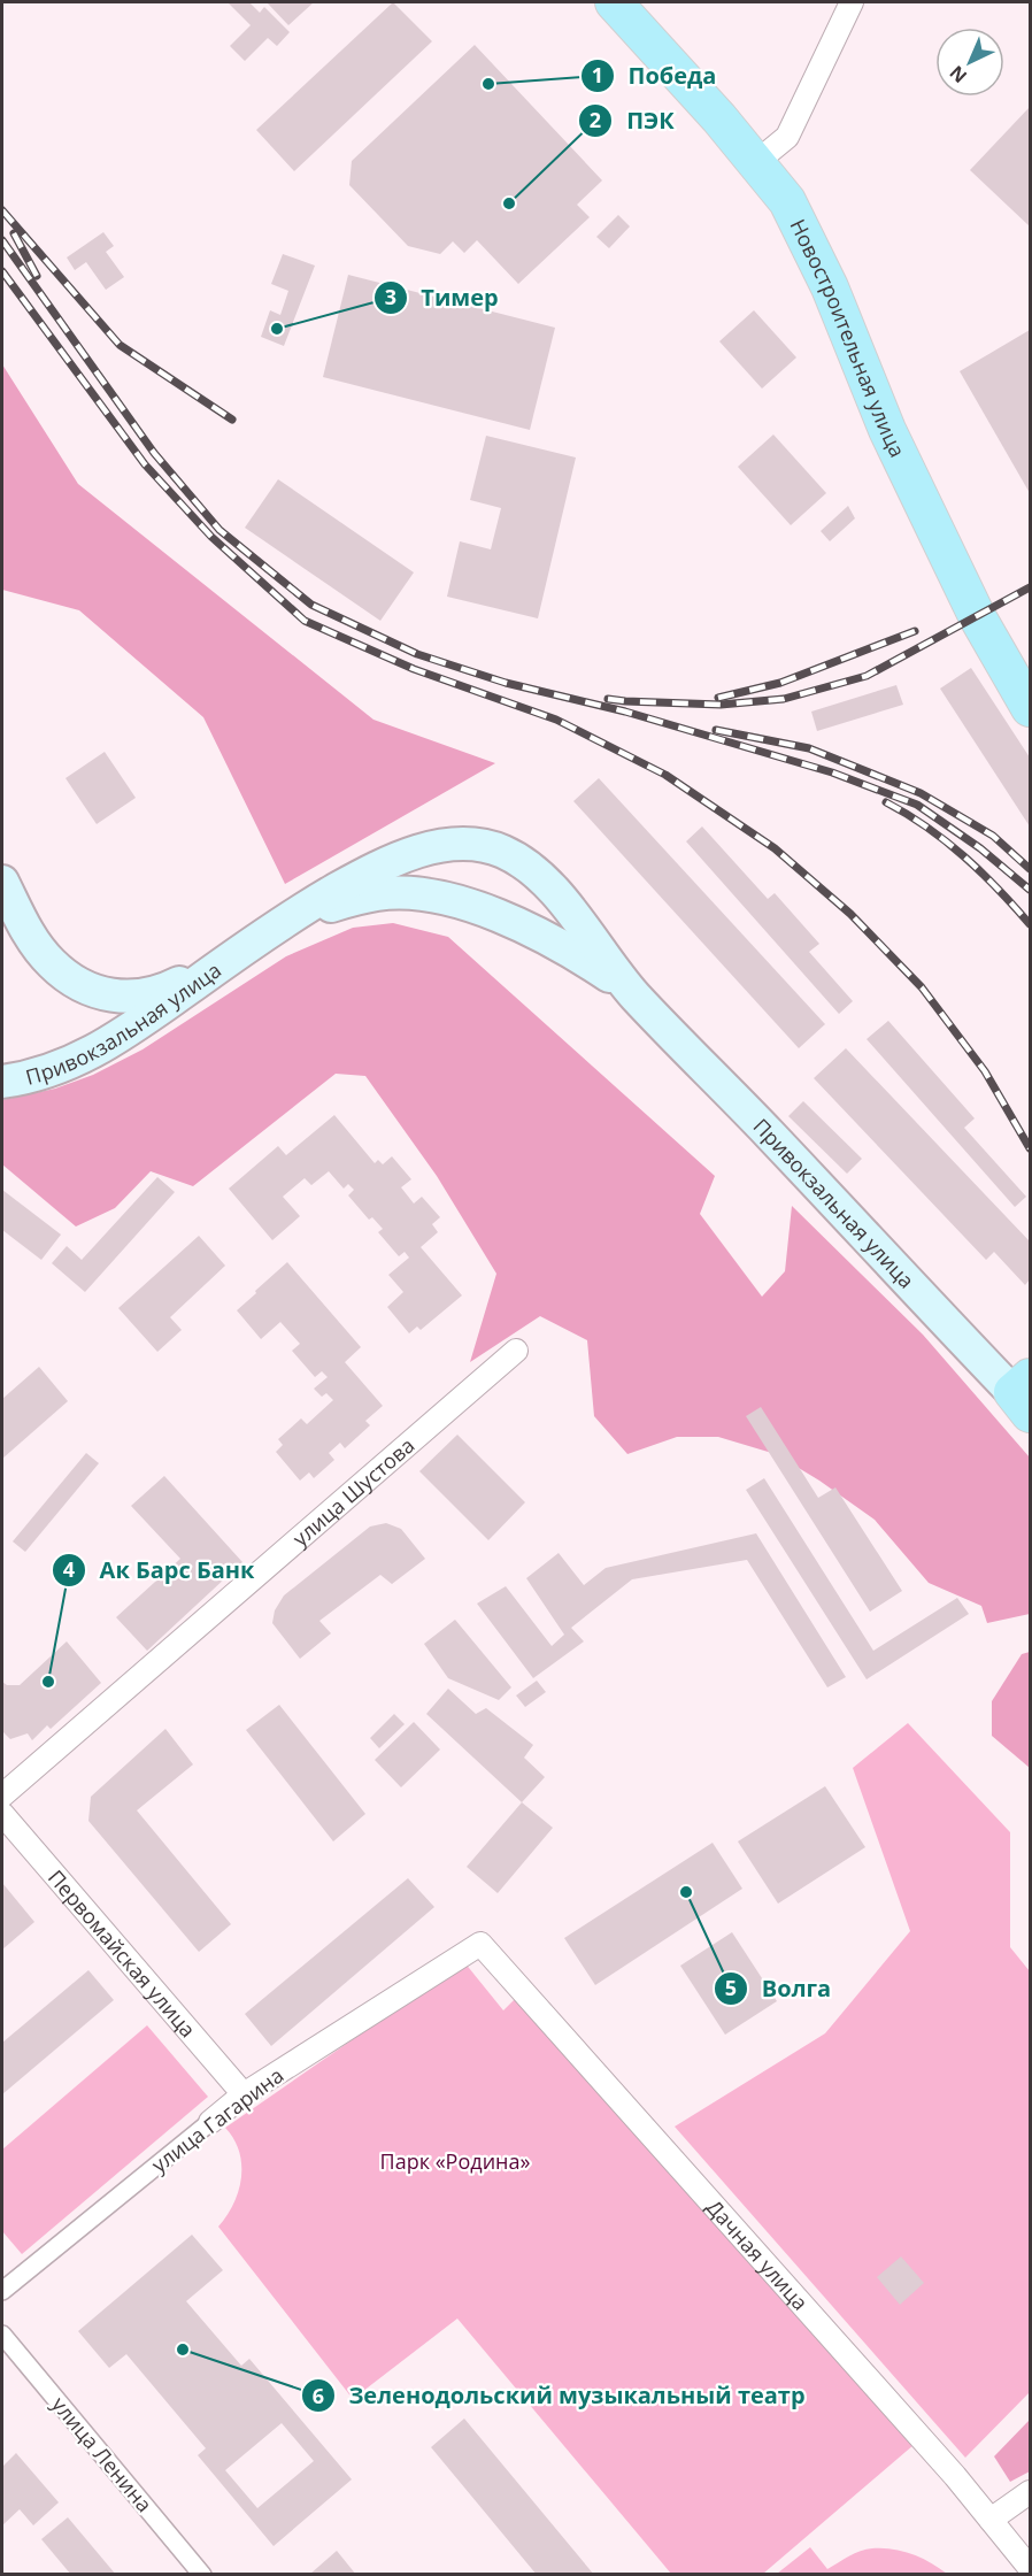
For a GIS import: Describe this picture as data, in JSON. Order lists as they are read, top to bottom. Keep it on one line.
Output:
{"streets":{"main road":["Новостроительная улица","Привокзальная улица"],"street":["улица Шустова","Первомайская улица","улица Гагарина","Дачная улица","улица Ленина"]},"crossings":[["Первомайская улица","улица Гагарина"],["улица Гагарина","Дачная улица"]],"parks":["Парк «Родина»"],"places":["Победа","ПЭК","Тимер","Ак Барс Банк","Волга","Зеленодольский музыкальный театр"],"north":"bottom left"}
